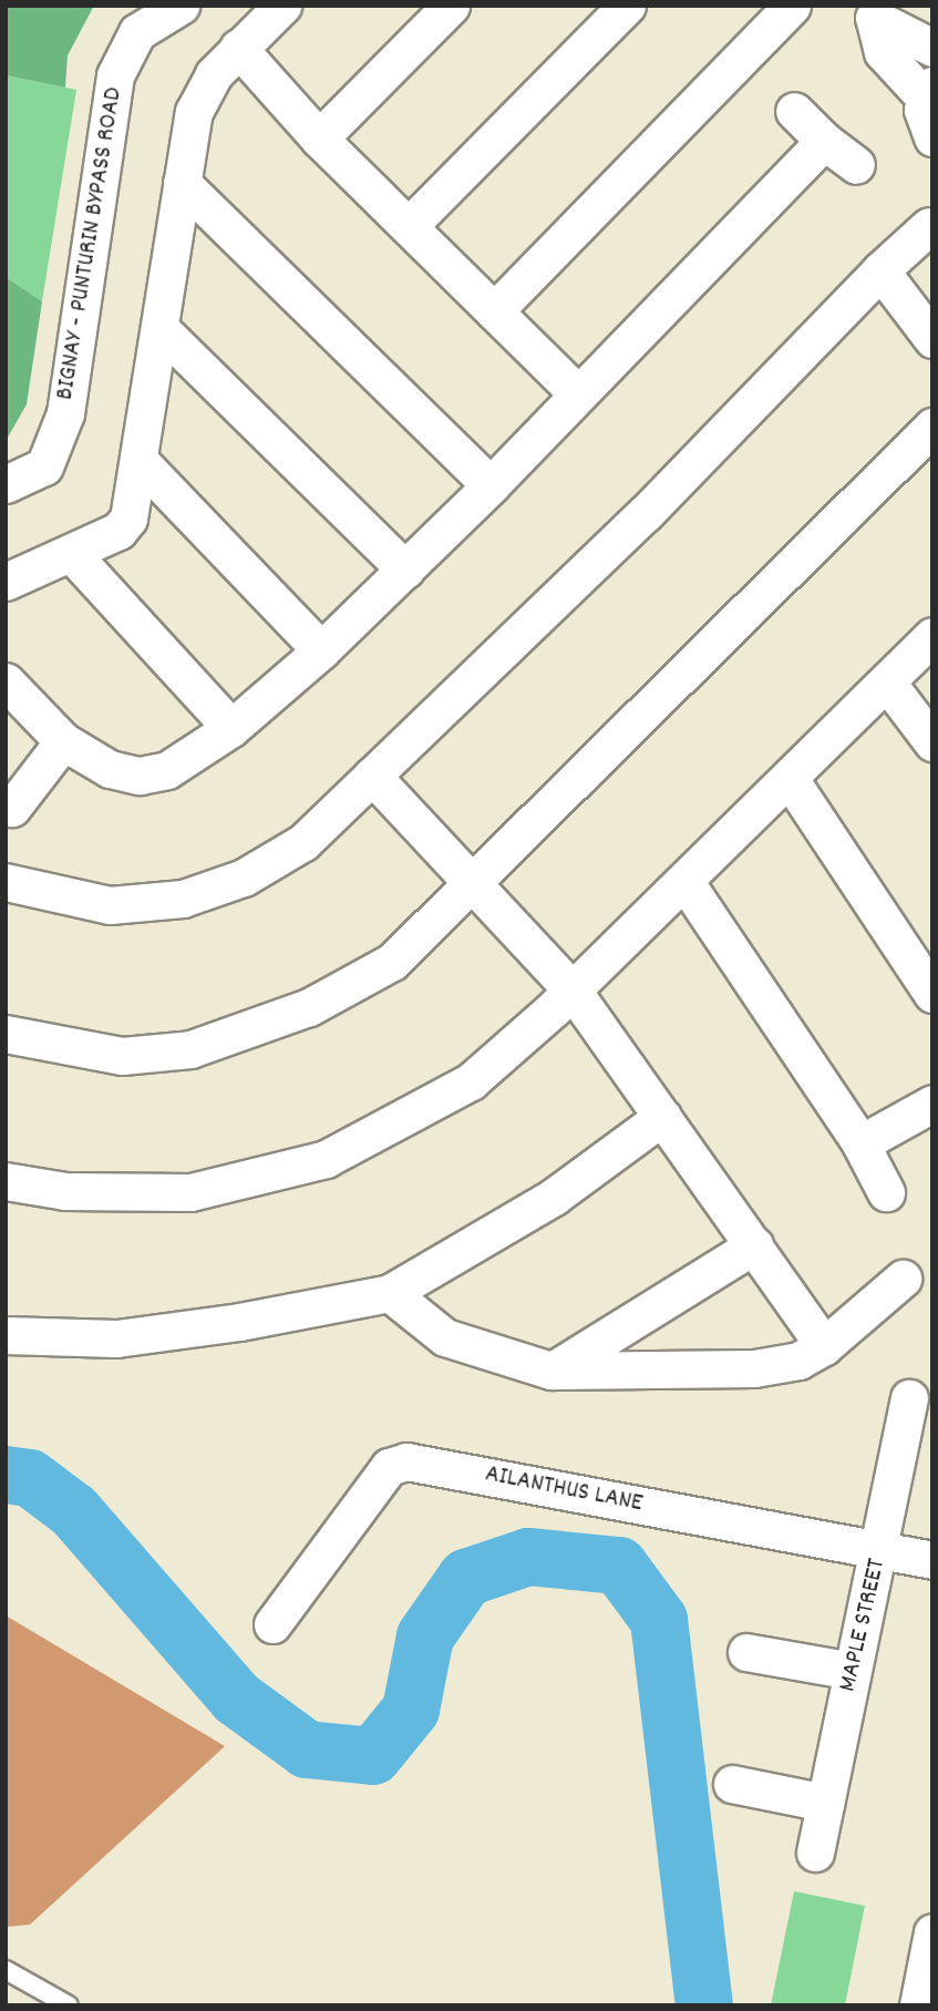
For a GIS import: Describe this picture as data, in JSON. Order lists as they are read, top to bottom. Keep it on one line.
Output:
{"streets":{"street":["BIGNAY - PUNTURIN BYPASS ROAD","AILANTHUS LANE","MAPLE STREET"]},"crossings":[["AILANTHUS LANE","MAPLE STREET"]]}
